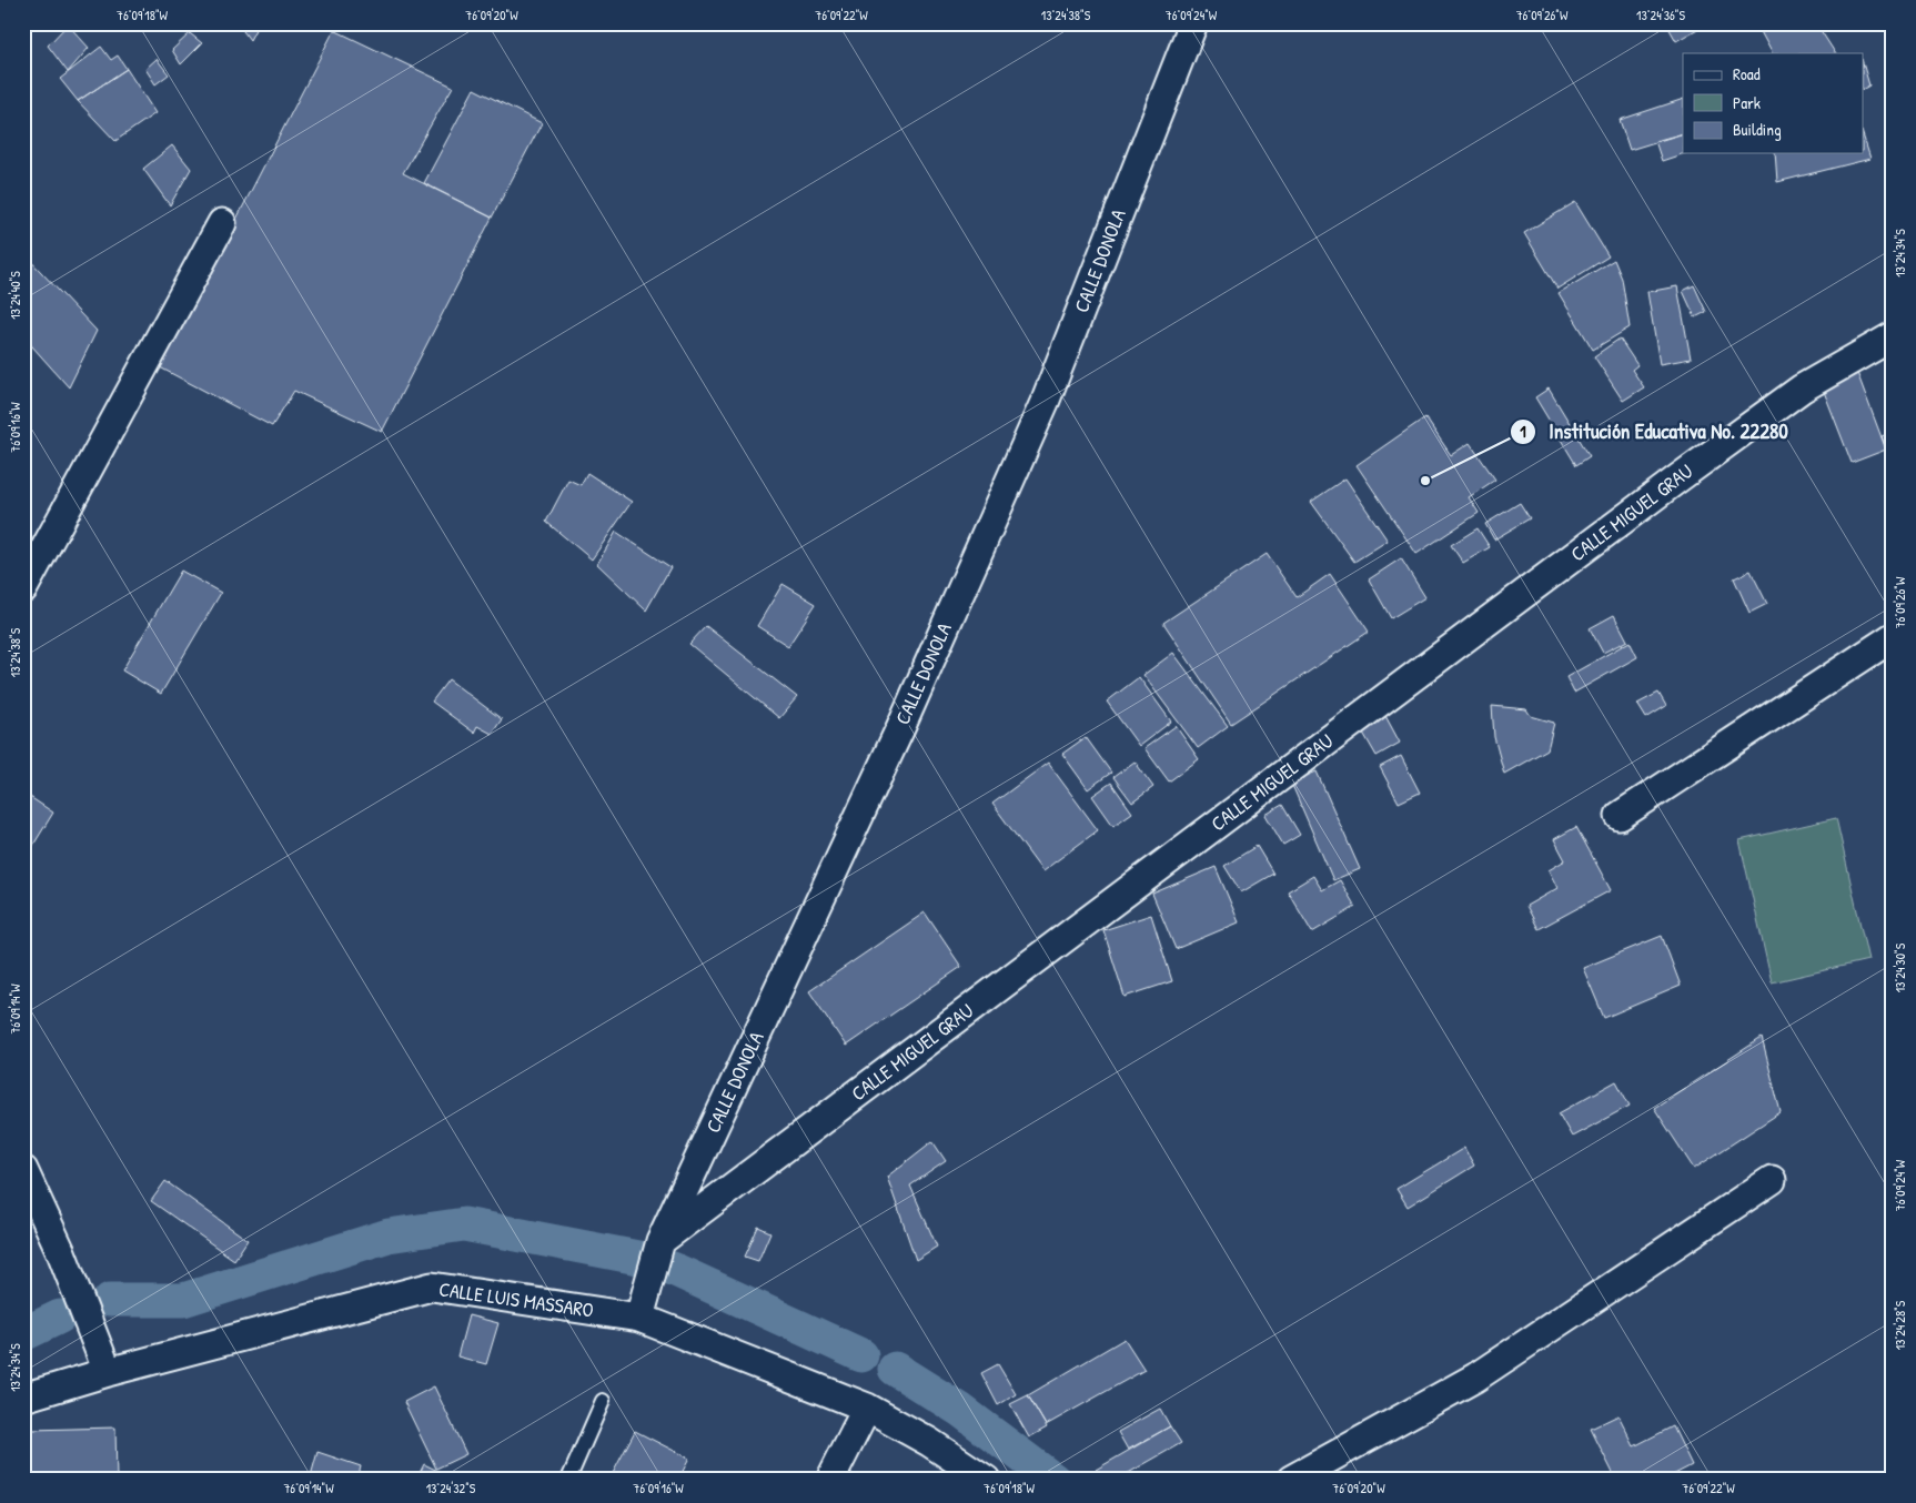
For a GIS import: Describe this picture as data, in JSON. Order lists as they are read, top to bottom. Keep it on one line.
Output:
{"streets":{"street":["CALLE DONOLA","CALLE MIGUEL GRAU","CALLE LUIS MASSARO"]},"crossings":[["CALLE DONOLA","CALLE MIGUEL GRAU"],["CALLE DONOLA","CALLE LUIS MASSARO"]],"places":["Institución Educativa No. 22280"],"legend":["Road","Park","Building"],"coordinates":["76°09'18\"W","76°09'20\"W","76°09'22\"W","13°24'38\"S","76°09'24\"W","76°09'26\"W","13°24'36\"S","13°24'34\"S","13°24'40\"S","76°09'16\"W","13°24'30\"S","76°09'14\"W","13°24'28\"S","13°24'32\"S"]}
